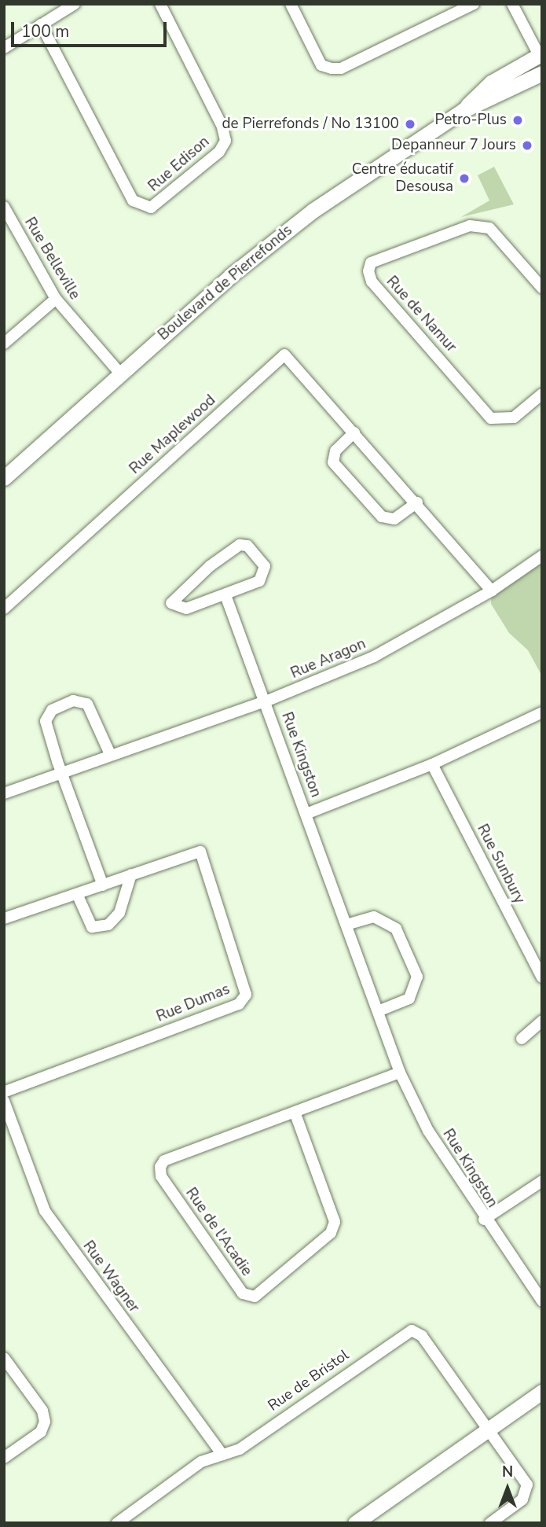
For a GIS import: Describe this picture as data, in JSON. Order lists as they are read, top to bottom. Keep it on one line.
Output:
{"streets":{"main road":["Boulevard de Pierrefonds"],"street":["Rue Edison","Rue Belleville","Rue de Namur","Rue Maplewood","Rue Aragon","Rue Kingston","Rue Sunbury","Rue Dumas","Rue de l'Acadie","Rue Wagner","Rue de Bristol"]},"crossings":[["Rue Belleville","Boulevard de Pierrefonds"],["Rue Maplewood","Rue Aragon"],["Rue Aragon","Rue Kingston"],["Rue Kingston","Rue de l'Acadie"],["Rue Wagner","Rue de Bristol"]],"places":["Petro-Plus","de Pierrefonds / No 13100","Depanneur 7 Jours","Centre éducatif Desousa"],"scale_bar":"100 m","north":"top"}
